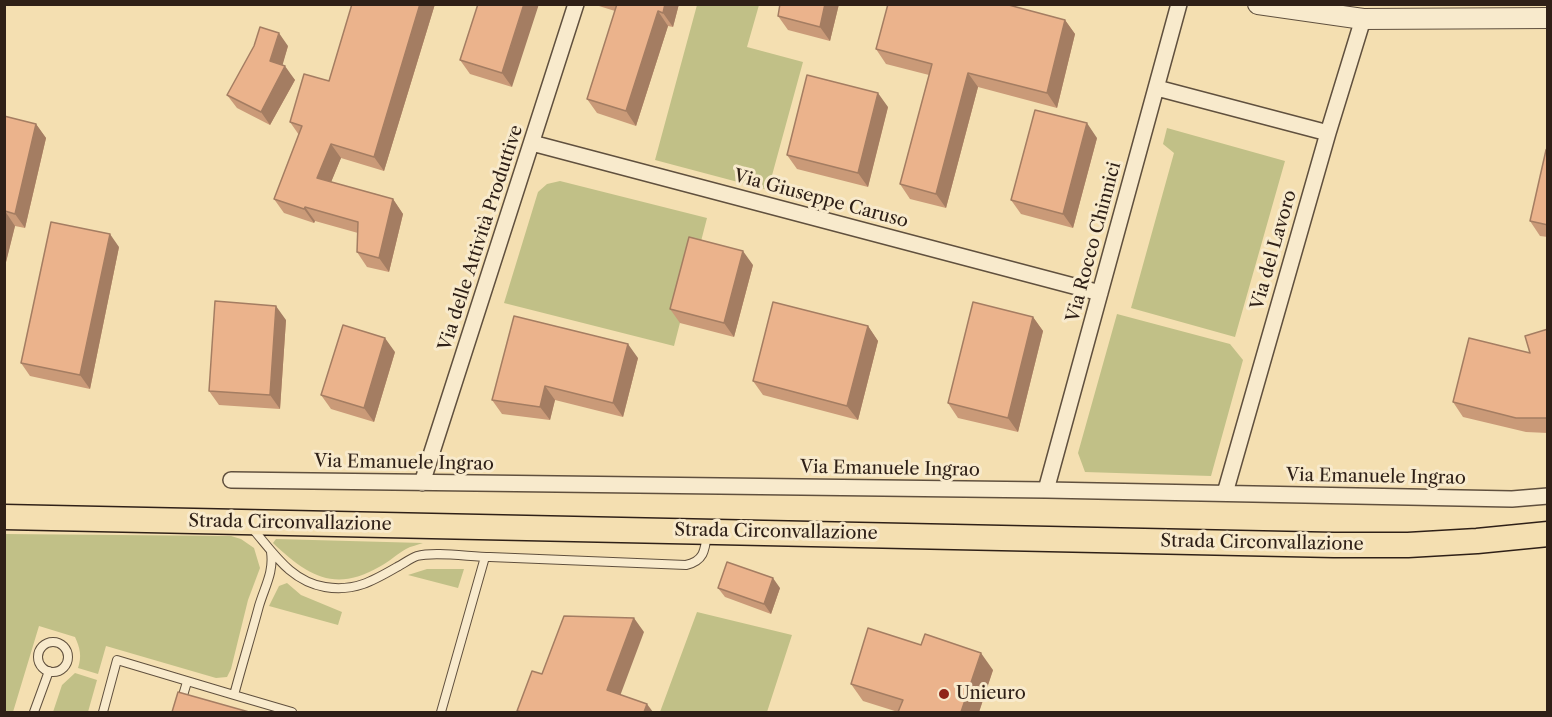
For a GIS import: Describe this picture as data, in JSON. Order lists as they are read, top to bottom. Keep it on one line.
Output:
{"streets":{"main road":["Strada Circonvallazione"],"street":["Via Giuseppe Caruso","Via delle Attività Produttive","Via Rocco Chinnici","Via del Lavoro","Via Emanuele Ingrao"]},"crossings":[["Via Giuseppe Caruso","Via delle Attività Produttive"],["Via Giuseppe Caruso","Via Rocco Chinnici"],["Via delle Attività Produttive","Via Emanuele Ingrao"],["Via Rocco Chinnici","Via Emanuele Ingrao"],["Via del Lavoro","Via Emanuele Ingrao"]],"places":["Unieuro"]}
